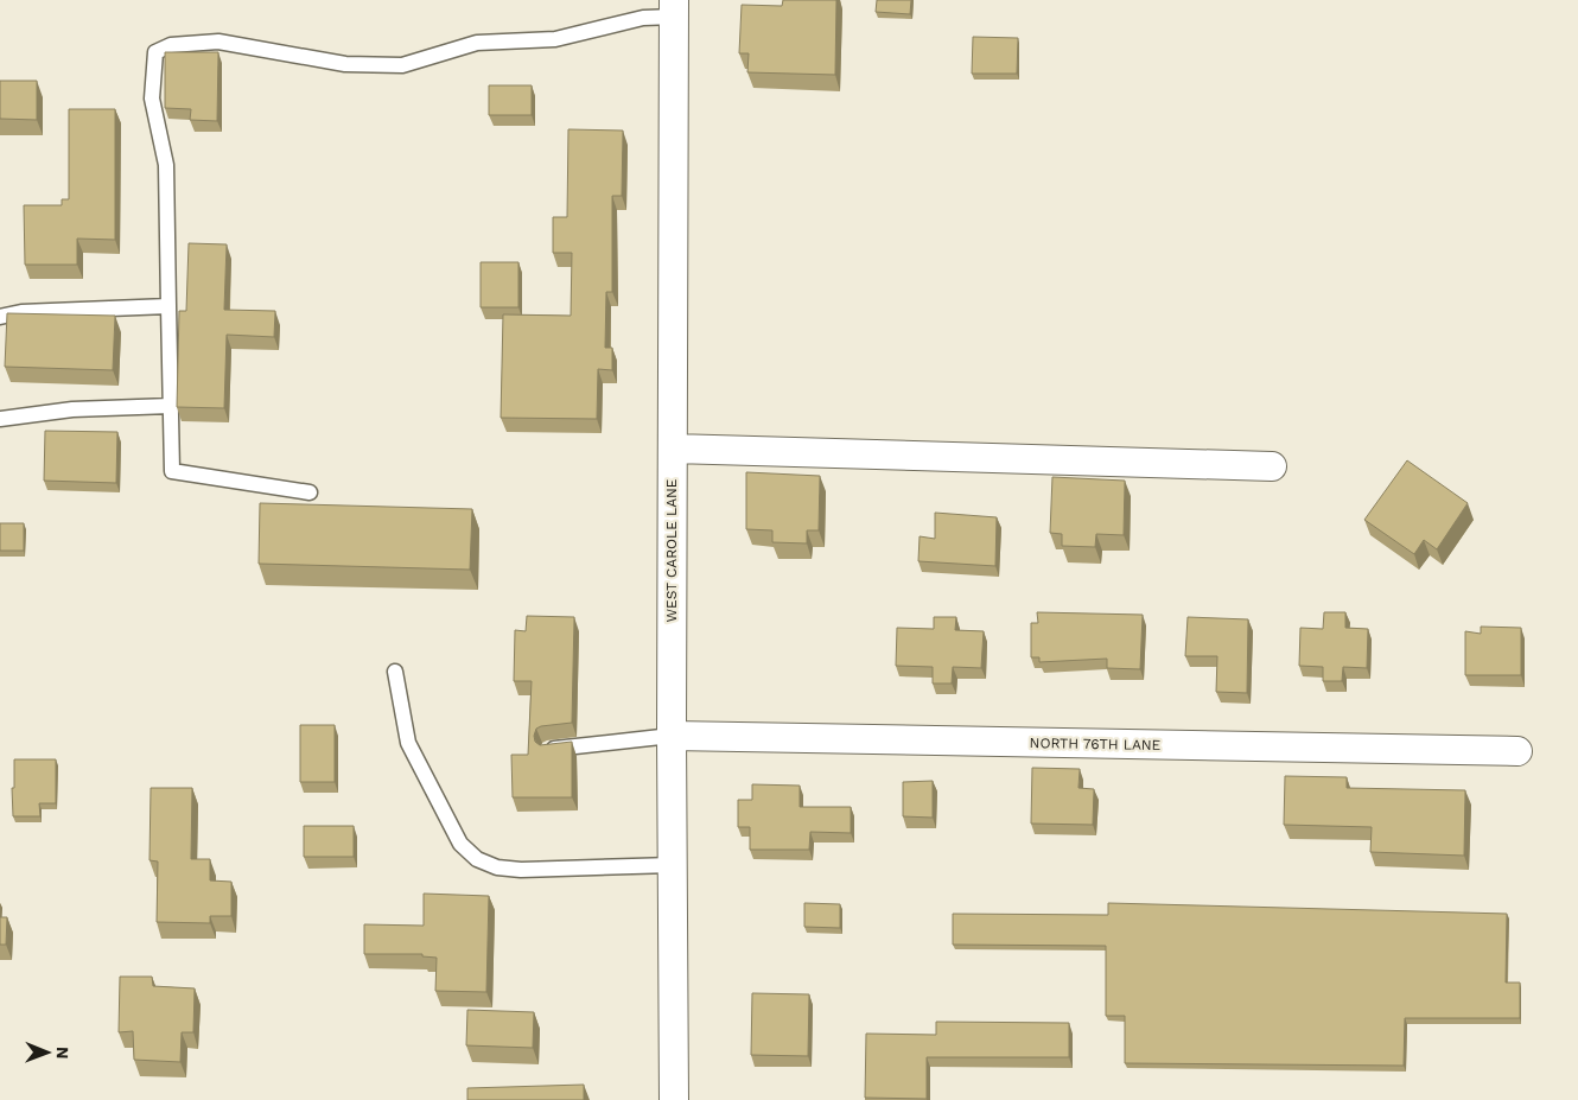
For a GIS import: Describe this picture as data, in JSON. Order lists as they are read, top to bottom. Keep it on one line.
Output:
{"streets":{"street":["WEST CAROLE LANE","NORTH 76TH LANE"]},"crossings":[["WEST CAROLE LANE","NORTH 76TH LANE"]],"north":"right"}
